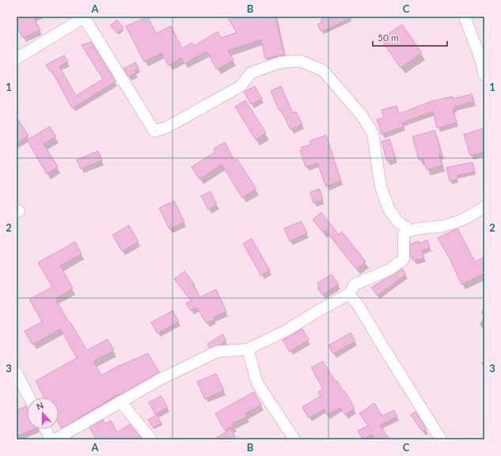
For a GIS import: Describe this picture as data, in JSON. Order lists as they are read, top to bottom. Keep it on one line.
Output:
{"scale_bar":"50 m","north":"top","grid":{"columns":["A","B","C"],"rows":["1","2","3"]}}
